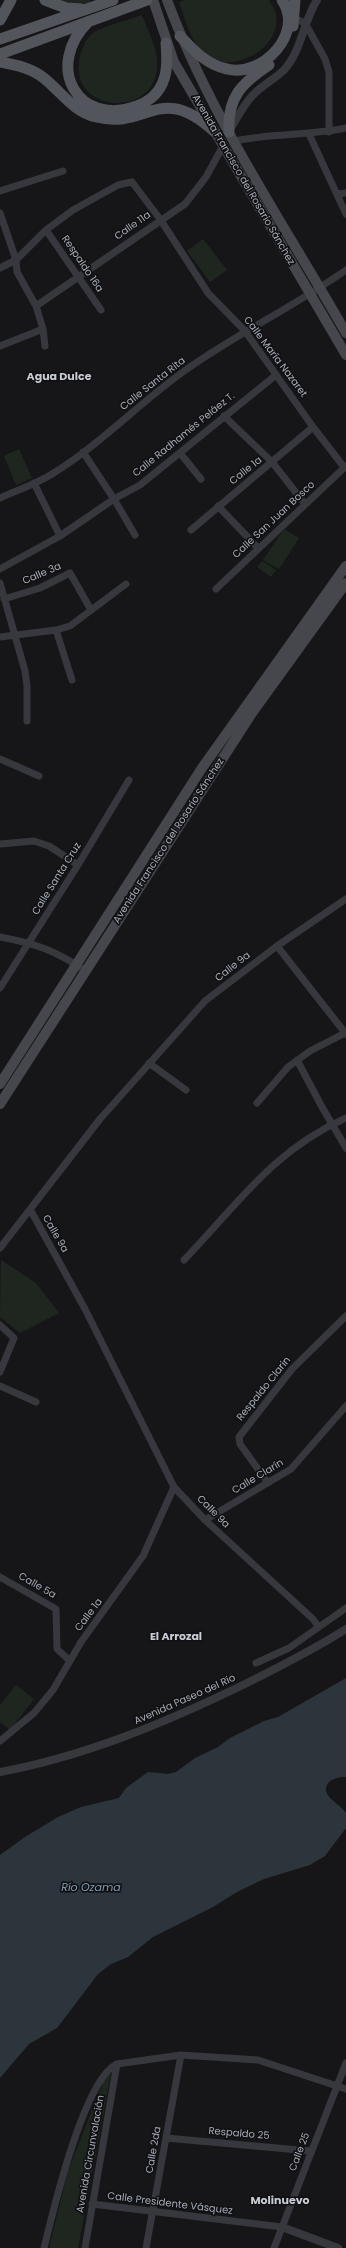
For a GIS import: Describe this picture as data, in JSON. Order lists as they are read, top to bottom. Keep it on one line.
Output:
{"streets":{"main road":["Avenida Francisco del Rosario Sánchez"],"street":["Calle 11a","Respaldo 16a","Calle María Nazaret","Calle Santa Rita","Calle Radhamés Peláez T.","Calle 1a","Calle San Juan Bosco","Calle 3a","Calle Santa Cruz","Calle 9a","Respaldo Clarin","Calle Clarín","Calle 5a","Avenida Paseo del Río","Respaldo 25","Calle 2da","Calle 25","Avenida Circunvalación","Calle Presidente Vásquez"]},"crossings":[["Avenida Francisco del Rosario Sánchez","Calle 11a"],["Avenida Francisco del Rosario Sánchez","Calle Santa Rita"],["Calle 11a","Respaldo 16a"],["Calle 11a","Calle María Nazaret"],["Respaldo 16a","Calle María Nazaret"],["Calle María Nazaret","Calle Santa Rita"],["Calle María Nazaret","Calle Radhamés Peláez T."],["Calle María Nazaret","Calle 1a"],["Calle María Nazaret","Calle San Juan Bosco"],["Calle 1a","Calle 9a"],["Calle 1a","Calle 5a"],["Calle 9a","Calle Clarín"],["Respaldo Clarin","Calle Clarín"],["Respaldo 25","Calle 2da"],["Respaldo 25","Calle 25"],["Calle 2da","Calle Presidente Vásquez"],["Calle 25","Calle Presidente Vásquez"],["Avenida Circunvalación","Calle Presidente Vásquez"]],"districts":["Agua Dulce","El Arrozal","Molinuevo"],"water":["Río Ozama"]}
